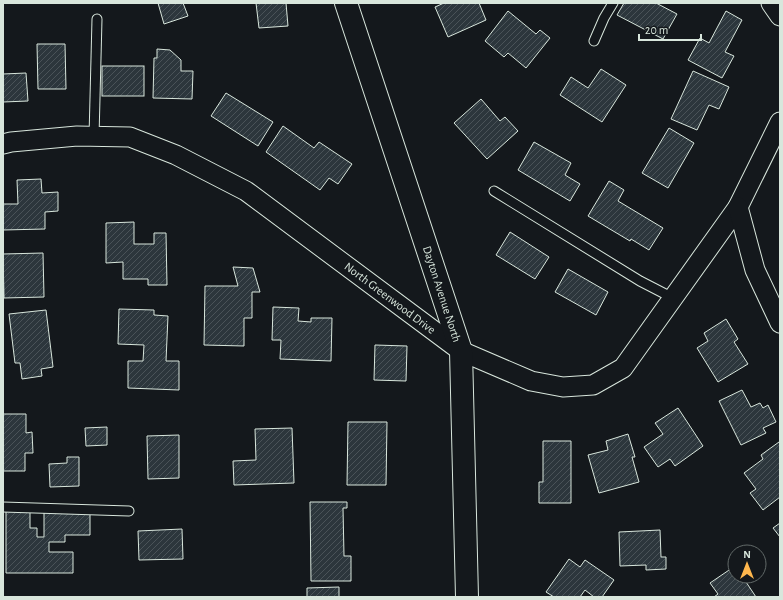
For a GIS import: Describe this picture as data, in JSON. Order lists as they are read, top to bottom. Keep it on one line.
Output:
{"streets":{"street":["Dayton Avenue North","North Greenwood Drive"]},"crossings":[["Dayton Avenue North","North Greenwood Drive"]],"scale_bar":"20 m","north":"top"}
